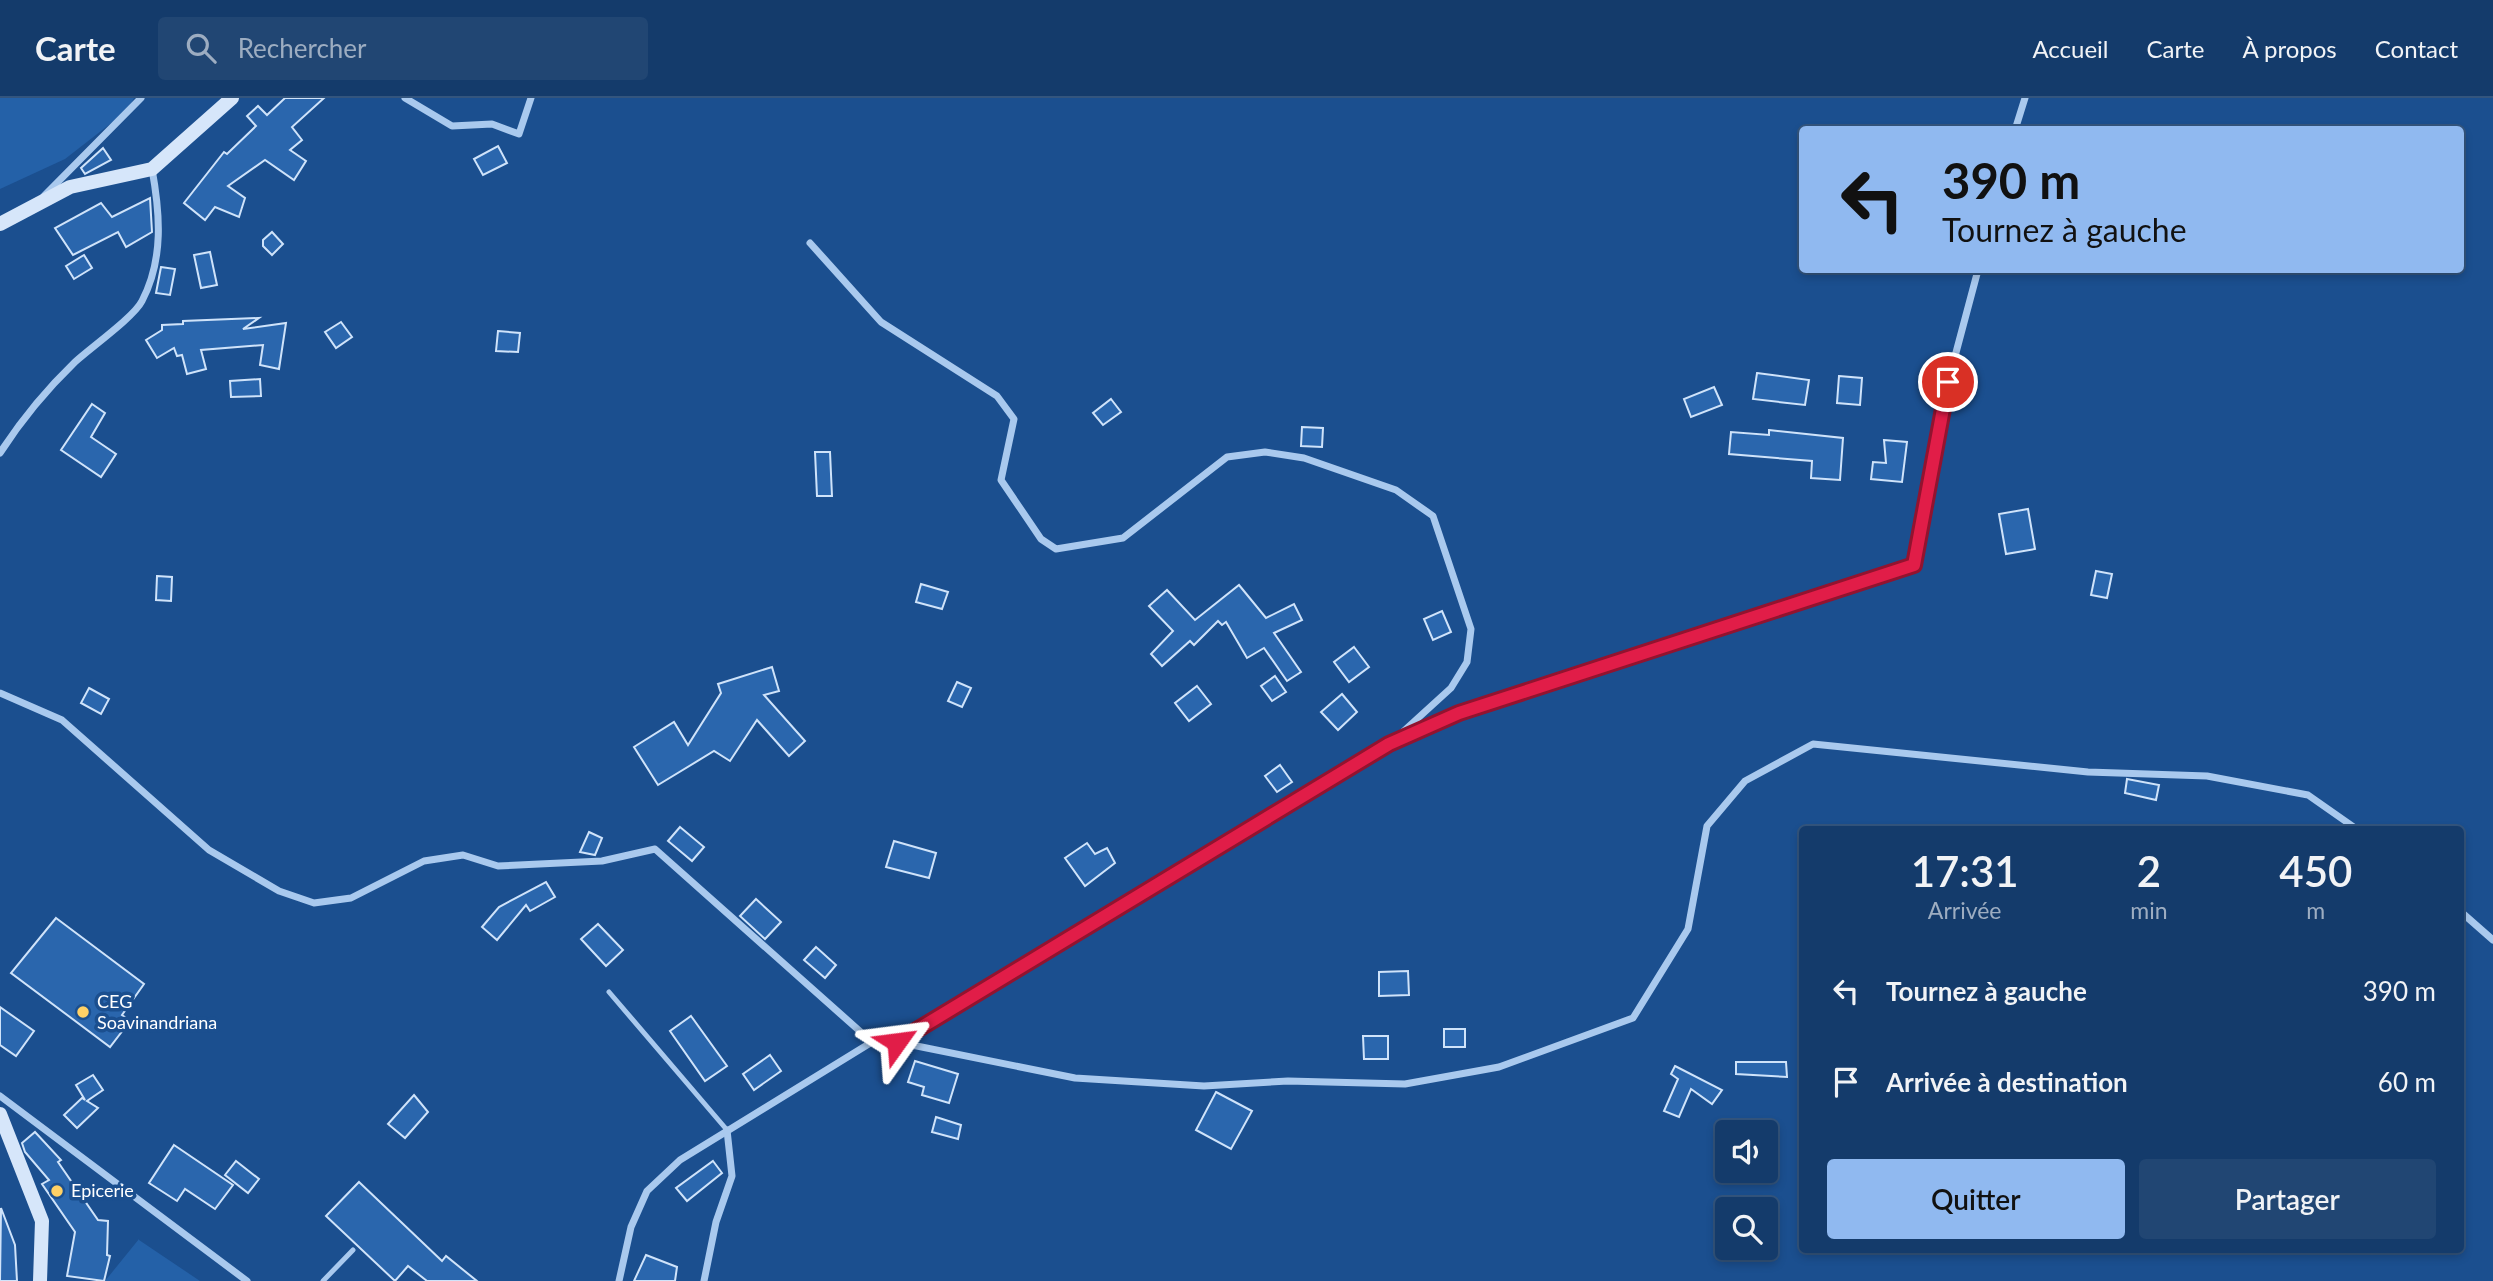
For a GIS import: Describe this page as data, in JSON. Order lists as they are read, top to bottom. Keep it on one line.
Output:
{"places":["CEG Soavinandriana","Epicerie"],"page":{"header":"Carte","search":"Rechercher","nav":["Accueil","Carte","À propos","Contact"],"turn":["390 m","Tournez à gauche"],"eta":["17:31","Arrivée","2","min","450","m"],"list":[{"name":"Tournez à gauche","value":"390 m"},{"name":"Arrivée à destination","value":"60 m"}],"buttons":["Quitter","Partager"]}}
